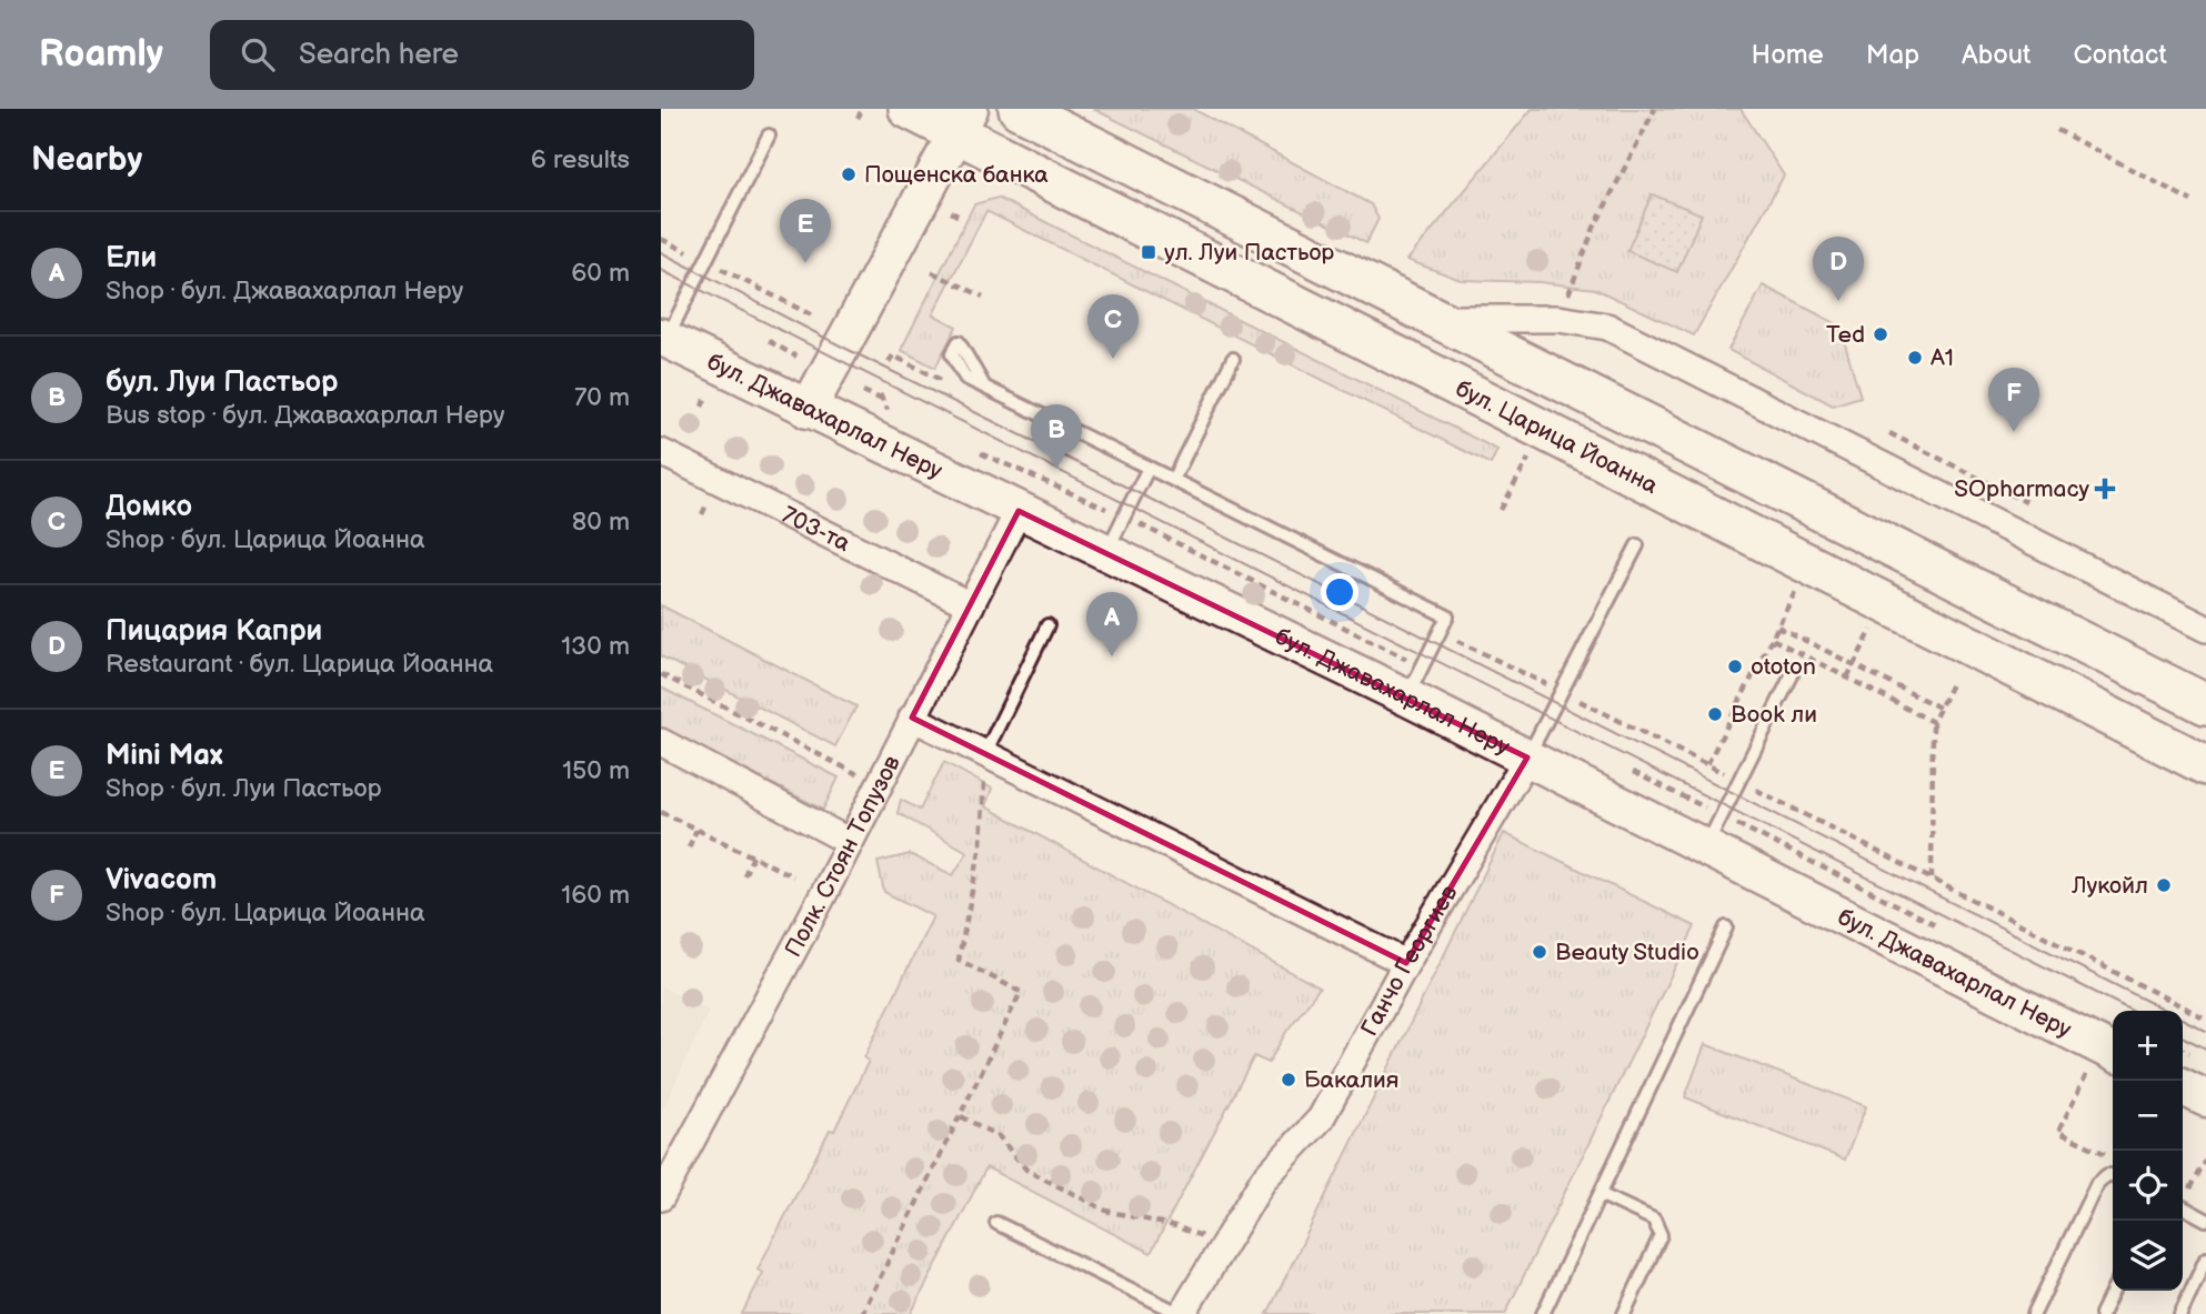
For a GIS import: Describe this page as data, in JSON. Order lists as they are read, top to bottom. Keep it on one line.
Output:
{"streets":{"main road":["бул. Царица Йоанна"],"street":["бул. Джавахарлал Неру","703-та","Полк. Стоян Топузов","Ганчо Георгиев"]},"crossings":[["бул. Джавахарлал Неру","Полк. Стоян Топузов"],["бул. Джавахарлал Неру","Ганчо Георгиев"],["703-та","Полк. Стоян Топузов"]],"places":{"other":["Пощенска банка","Ted","A1","ototon","Book ли","Лукойл","Beauty Studio","Бакалия"],"transit":["ул. Луи Пастьор"],"health":["SOpharmacy"]},"page":{"header":"Roamly","search":"Search here","nav":["Home","Map","About","Contact"],"heading":["Nearby","6 results"],"pins":["E","D","C","F","B","A"],"list":[{"mark":"A","name":"Ели","note":"Shop · бул. Джавахарлал Неру","value":"60 m"},{"mark":"B","name":"бул. Луи Пастьор","note":"Bus stop · бул. Джавахарлал Неру","value":"70 m"},{"mark":"C","name":"Домко","note":"Shop · бул. Царица Йоанна","value":"80 m"},{"mark":"D","name":"Пицария Капри","note":"Restaurant · бул. Царица Йоанна","value":"130 m"},{"mark":"E","name":"Mini Max","note":"Shop · бул. Луи Пастьор","value":"150 m"},{"mark":"F","name":"Vivacom","note":"Shop · бул. Царица Йоанна","value":"160 m"}],"map_buttons":["+","−"]}}
